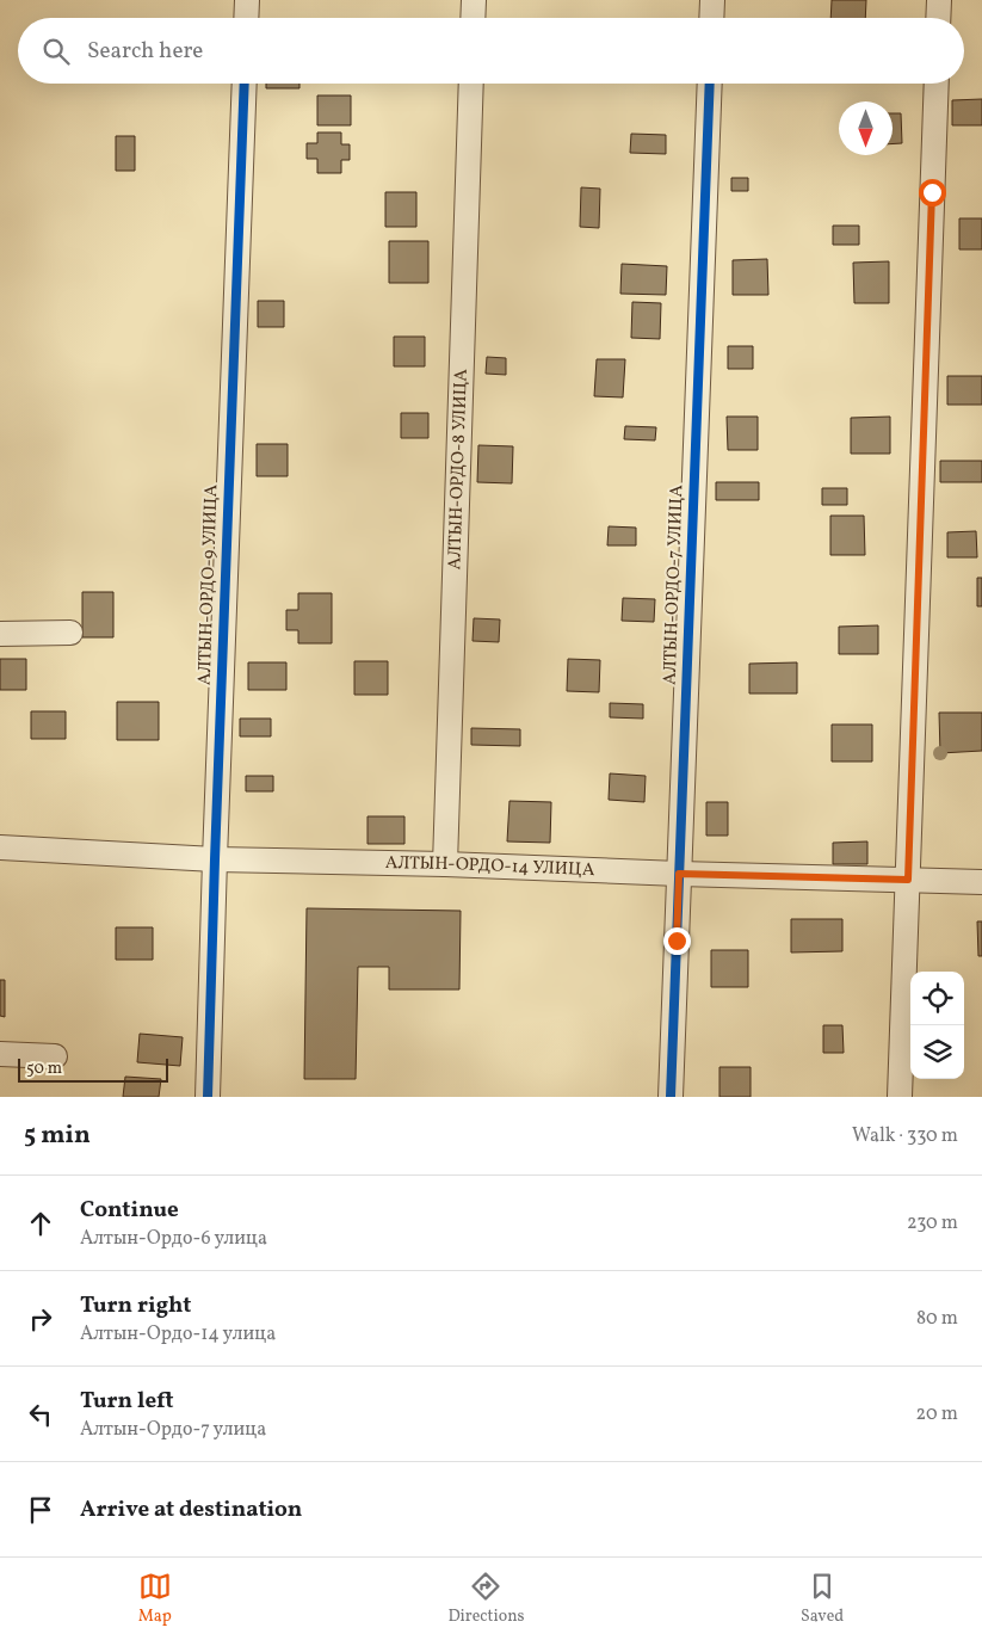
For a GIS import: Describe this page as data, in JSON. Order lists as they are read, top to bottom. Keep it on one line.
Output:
{"streets":{"street":["АЛТЫН-ОРДО-8 УЛИЦА","АЛТЫН-ОРДО-9 УЛИЦА","АЛТЫН-ОРДО-7 УЛИЦА","АЛТЫН-ОРДО-14 УЛИЦА"]},"crossings":[["АЛТЫН-ОРДО-8 УЛИЦА","АЛТЫН-ОРДО-14 УЛИЦА"],["АЛТЫН-ОРДО-9 УЛИЦА","АЛТЫН-ОРДО-14 УЛИЦА"],["АЛТЫН-ОРДО-7 УЛИЦА","АЛТЫН-ОРДО-14 УЛИЦА"]],"scale_bar":"50 m","north":"bottom","page":{"search":"Search here","scale":"50 m","heading":["5 min","Walk · 330 m"],"list":[["Continue","Алтын-Ордо-6 улица","230 m"],["Turn right","Алтын-Ордо-14 улица","80 m"],["Turn left","Алтын-Ордо-7 улица","20 m"],"Arrive at destination"],"nav":["Map","Directions","Saved"]}}
